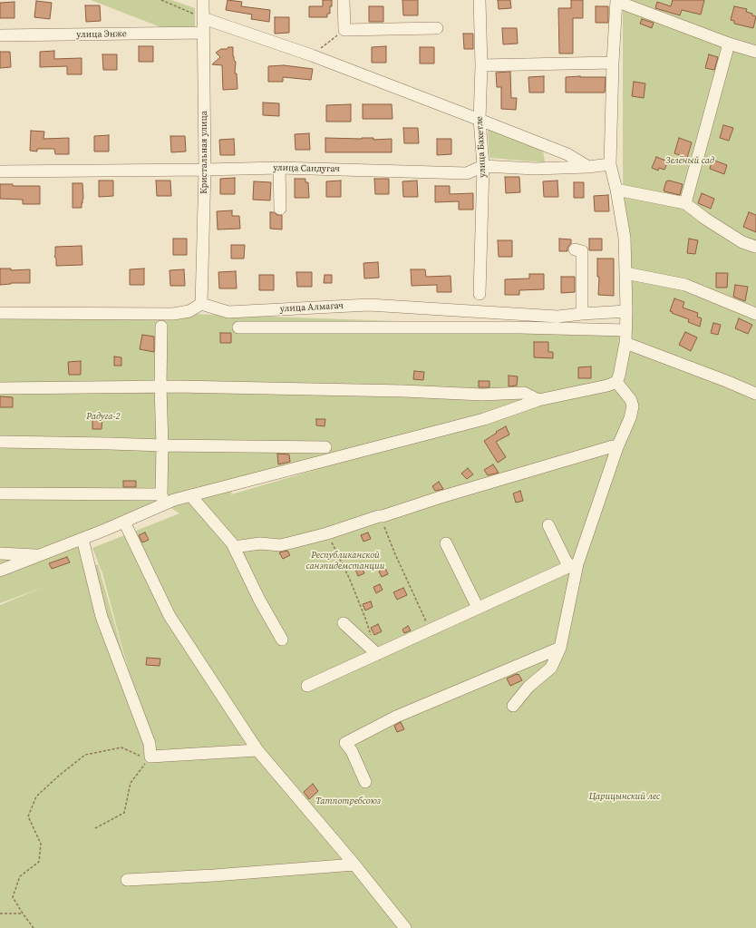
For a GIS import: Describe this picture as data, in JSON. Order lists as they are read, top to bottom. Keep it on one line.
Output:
{"streets":{"street":["улица Энже","улица Бахетле","Кристальная улица","улица Сандугач","улица Алмагач"]},"crossings":[["улица Энже","Кристальная улица"],["улица Бахетле","улица Сандугач"],["Кристальная улица","улица Сандугач"],["Кристальная улица","улица Алмагач"]],"parks":["Зелёный сад","Радуга-2","Республиканской санэпидемстанции","Царицынский лес","Татпотребсоюз"]}
